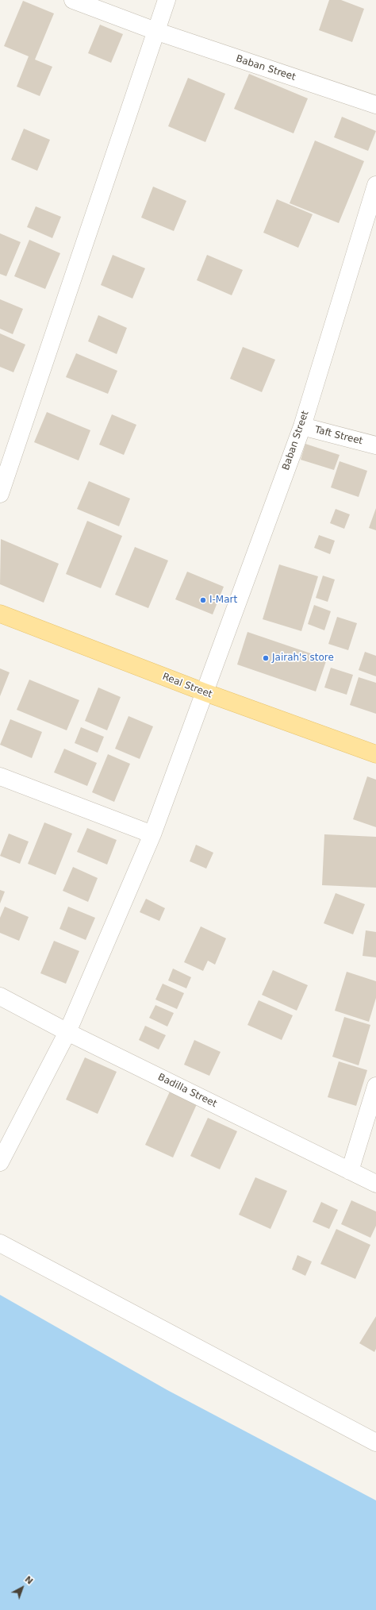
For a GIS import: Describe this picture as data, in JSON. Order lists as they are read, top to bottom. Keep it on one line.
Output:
{"streets":{"main road":["Real Street"],"street":["Baban Street","Taft Street","Badilla Street"]},"crossings":[["Baban Street","Taft Street"],["Baban Street","Real Street"],["Baban Street","Badilla Street"]],"places":["I-Mart","Jairah's store"],"north":"top right"}
